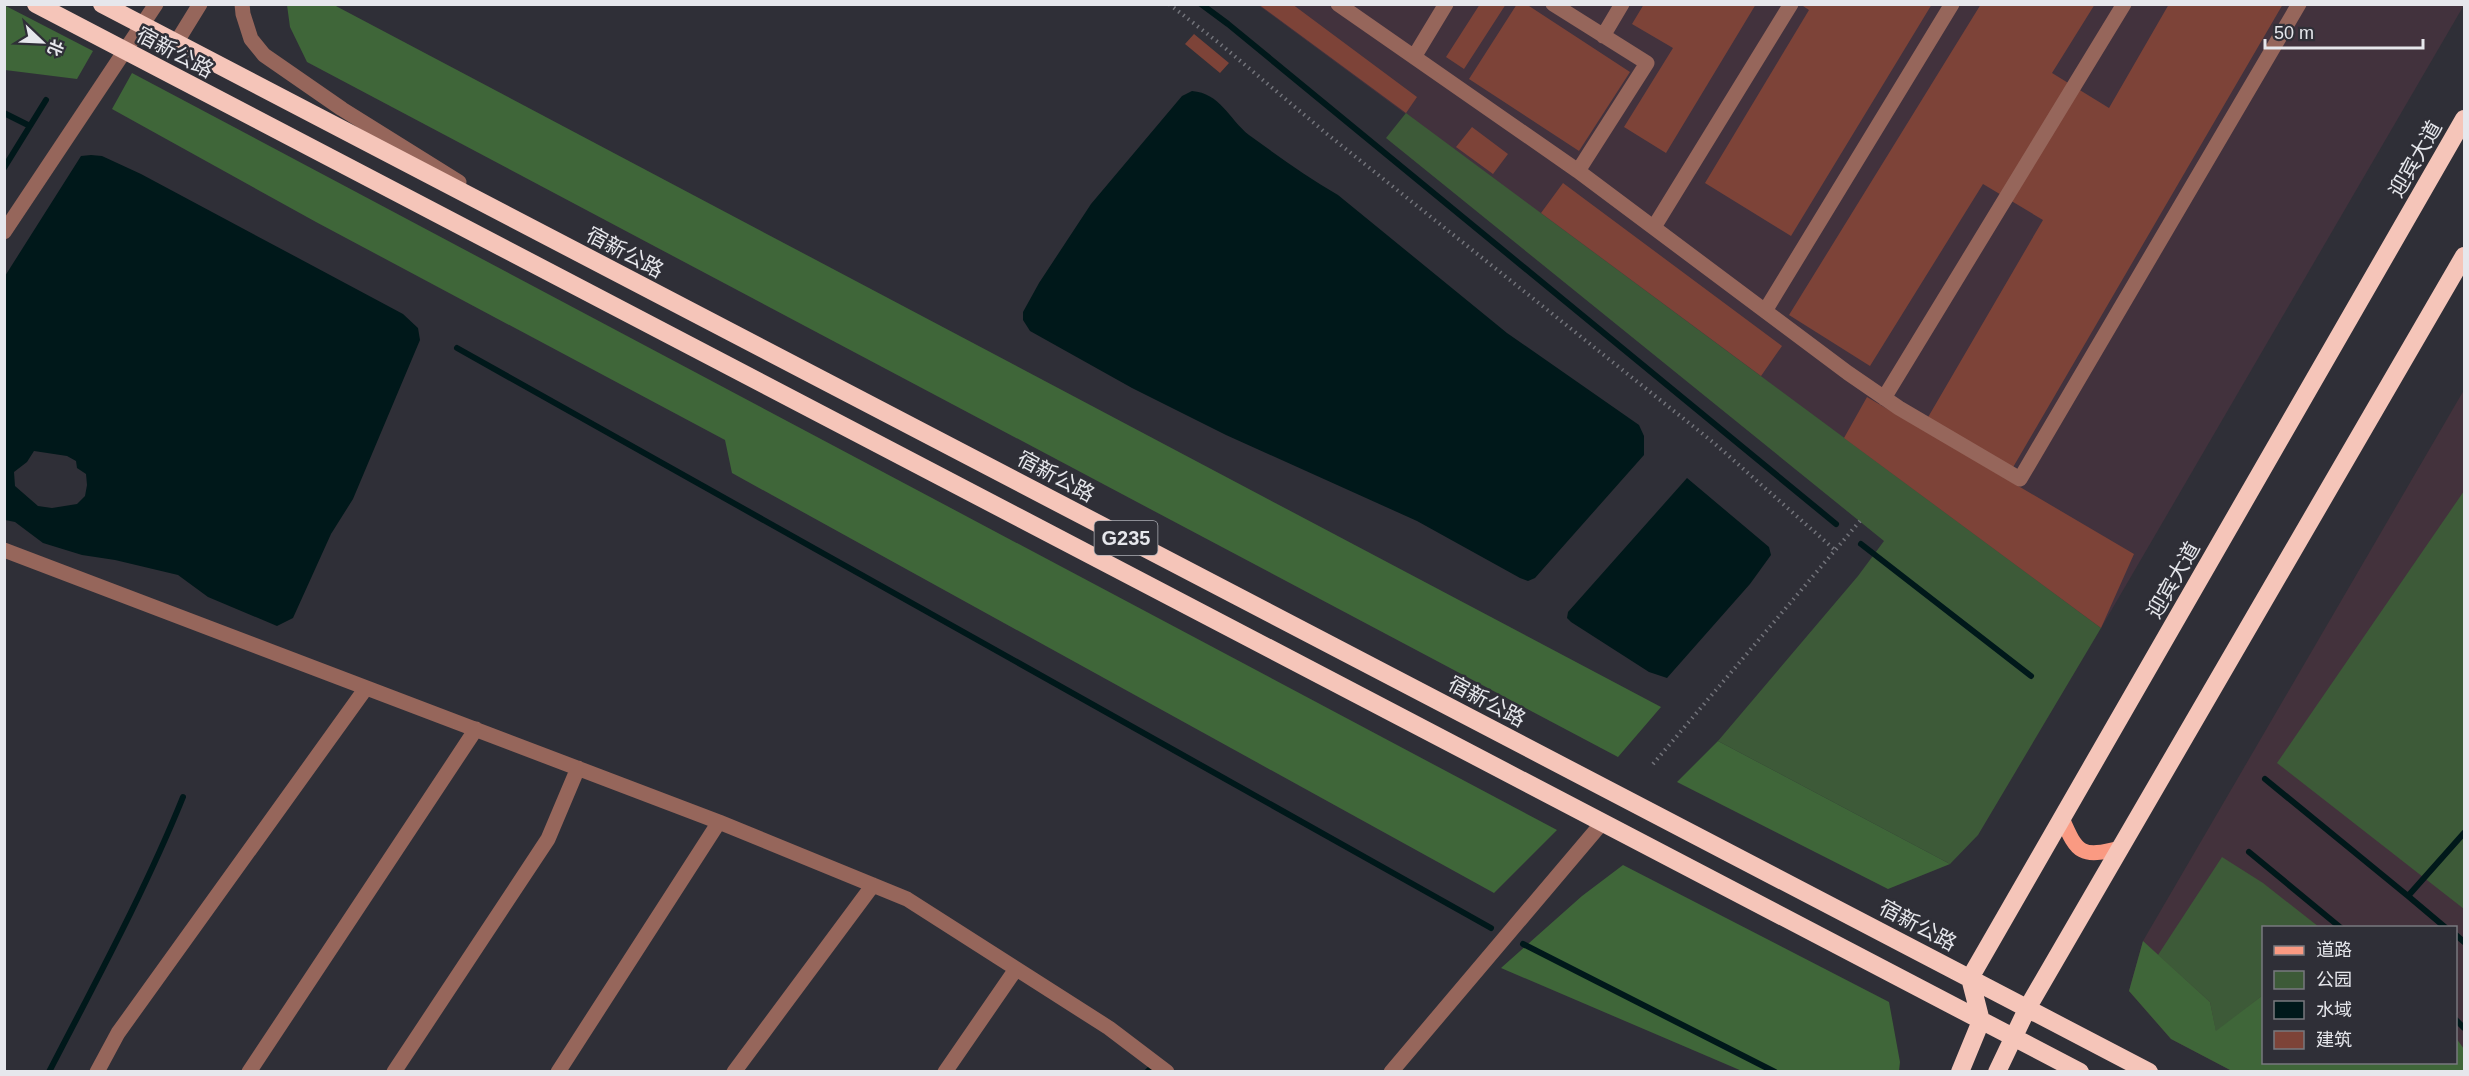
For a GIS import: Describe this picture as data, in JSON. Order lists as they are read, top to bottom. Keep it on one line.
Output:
{"streets":{"highway":["宿新公路","迎宾大道","G235"]},"crossings":[["宿新公路","迎宾大道"]],"legend":["道路","公园","水域","建筑"],"scale_bar":"50 m","north":"bottom right"}
